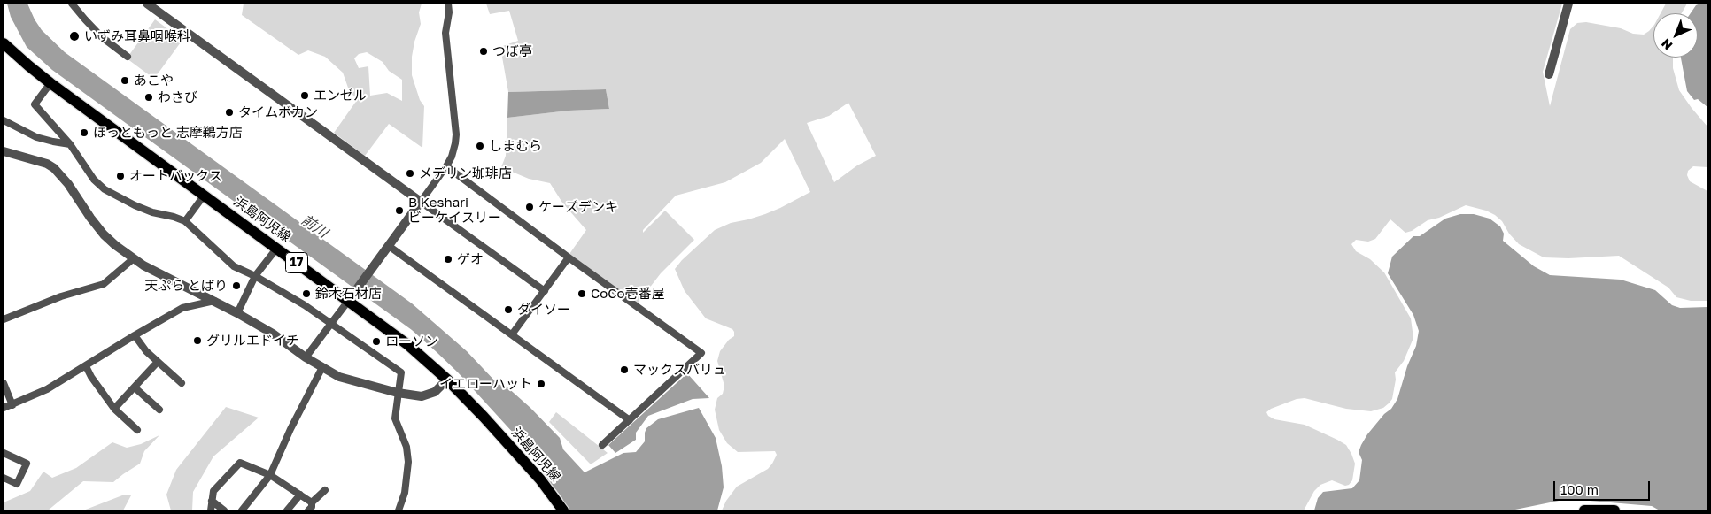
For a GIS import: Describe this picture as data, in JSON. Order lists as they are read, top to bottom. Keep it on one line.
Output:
{"streets":{"main road":["浜島阿児線","17"]},"water":["前川"],"places":["いずみ耳鼻咽喉科","つぼ亭","あこや","エンゼル","わさび","タイムボカン","ほっともっと 志摩鵜方店","しまむら","メデリン珈琲店","オートバックス","ケーズデンキ","B Keshari ビーケイスリー","ゲオ","天ぷら とばり","鈴木石材店","CoCo壱番屋","ダイソー","グリルエドイチ","ローソン","マックスバリュ","イエローハット"],"scale_bar":"100 m","north":"bottom left"}
